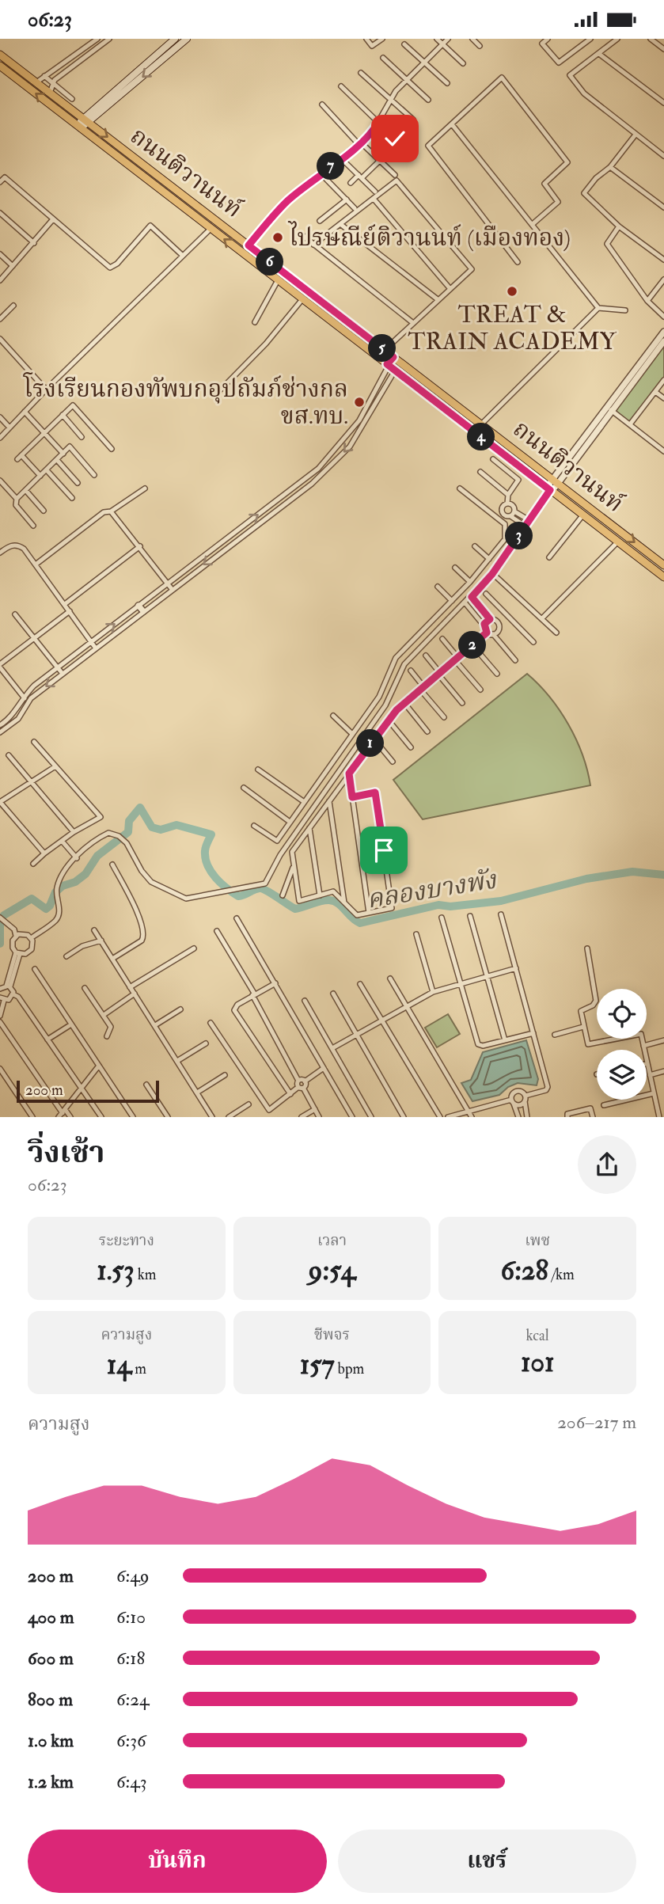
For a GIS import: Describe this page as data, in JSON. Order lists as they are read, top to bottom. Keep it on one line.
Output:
{"streets":{"main road":["ถนนติวานนท์"]},"water":["คลองบางพัง"],"places":["ไปรษณีย์ติวานนท์ (เมืองทอง)","TREAT & TRAIN ACADEMY","โรงเรียนกองทัพบกอุปถัมภ์ช่างกล ขส.ทบ."],"scale_bar":"200 m","page":{"status":"06:23","pins":["7","6","5","4","3","2","1"],"scale":"200 m","heading":["วิ่งเช้า","06:23"],"stats":[["ระยะทาง","1.53 km"],["เวลา","9:54"],["เพซ","6:28 /km"],["ความสูง","14 m"],["ชีพจร","157 bpm"],["kcal","101"]],"chart":["ความสูง","206–217 m"],"list":[{"name":"200 m","note":"6:49"},{"name":"400 m","note":"6:10"},{"name":"600 m","note":"6:18"},{"name":"800 m","note":"6:24"},{"name":"1.0 km","note":"6:36"},{"name":"1.2 km","note":"6:43"}],"buttons":["บันทึก","แชร์"]}}
